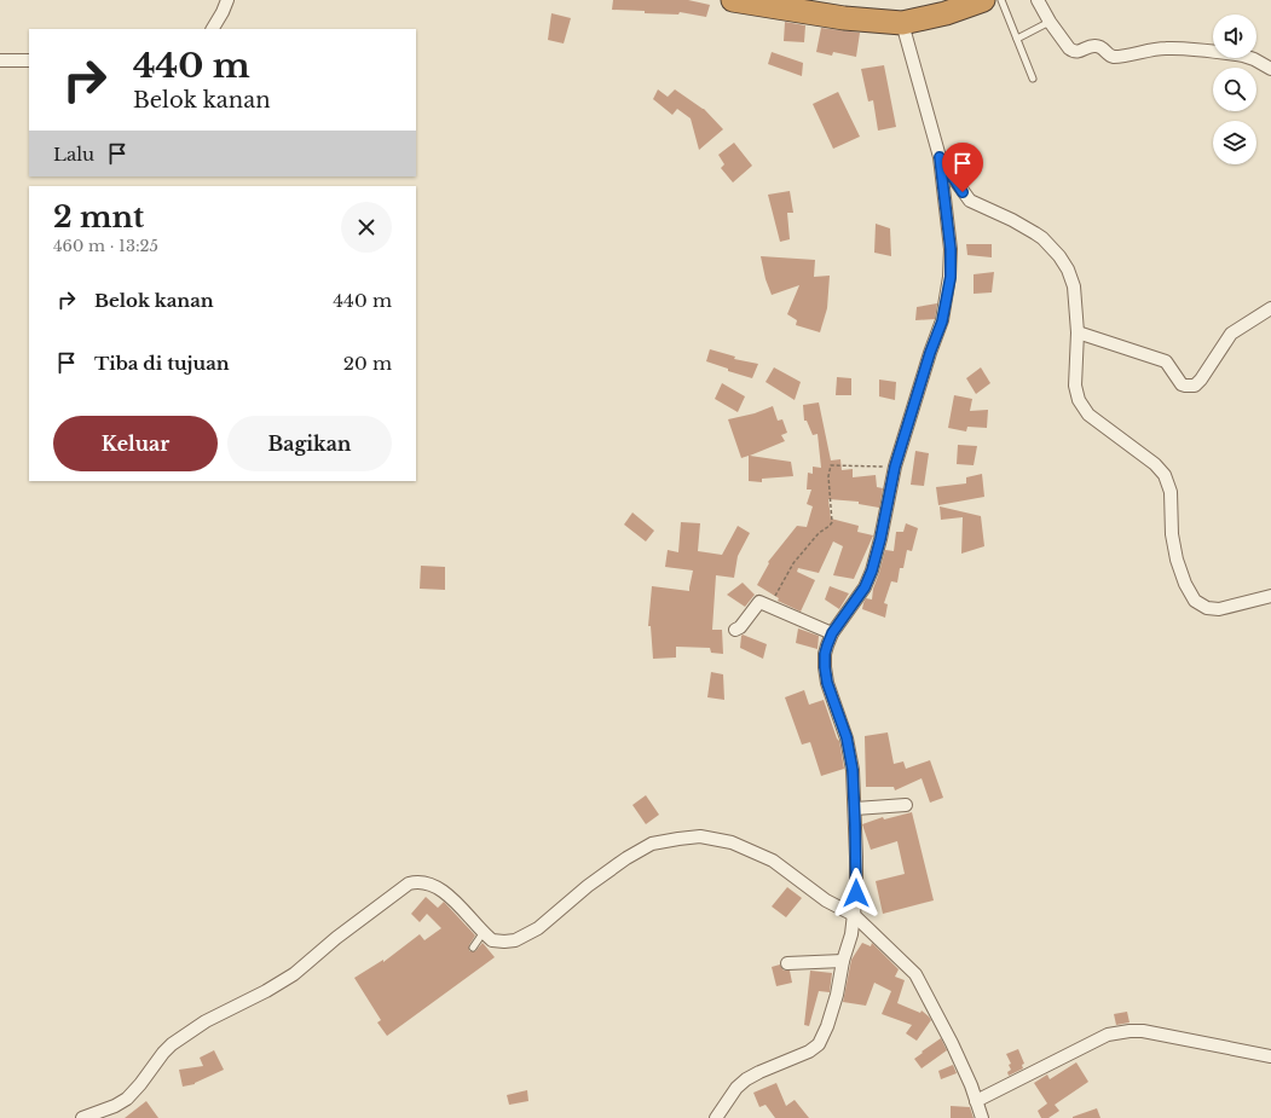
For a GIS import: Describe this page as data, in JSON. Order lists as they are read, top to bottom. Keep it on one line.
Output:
{"page":{"turn":["440 m","Belok kanan"],"then":"Lalu","heading":["2 mnt","460 m · 13:25"],"list":[{"name":"Belok kanan","value":"440 m"},{"name":"Tiba di tujuan","value":"20 m"}],"buttons":["Keluar","Bagikan"]}}
